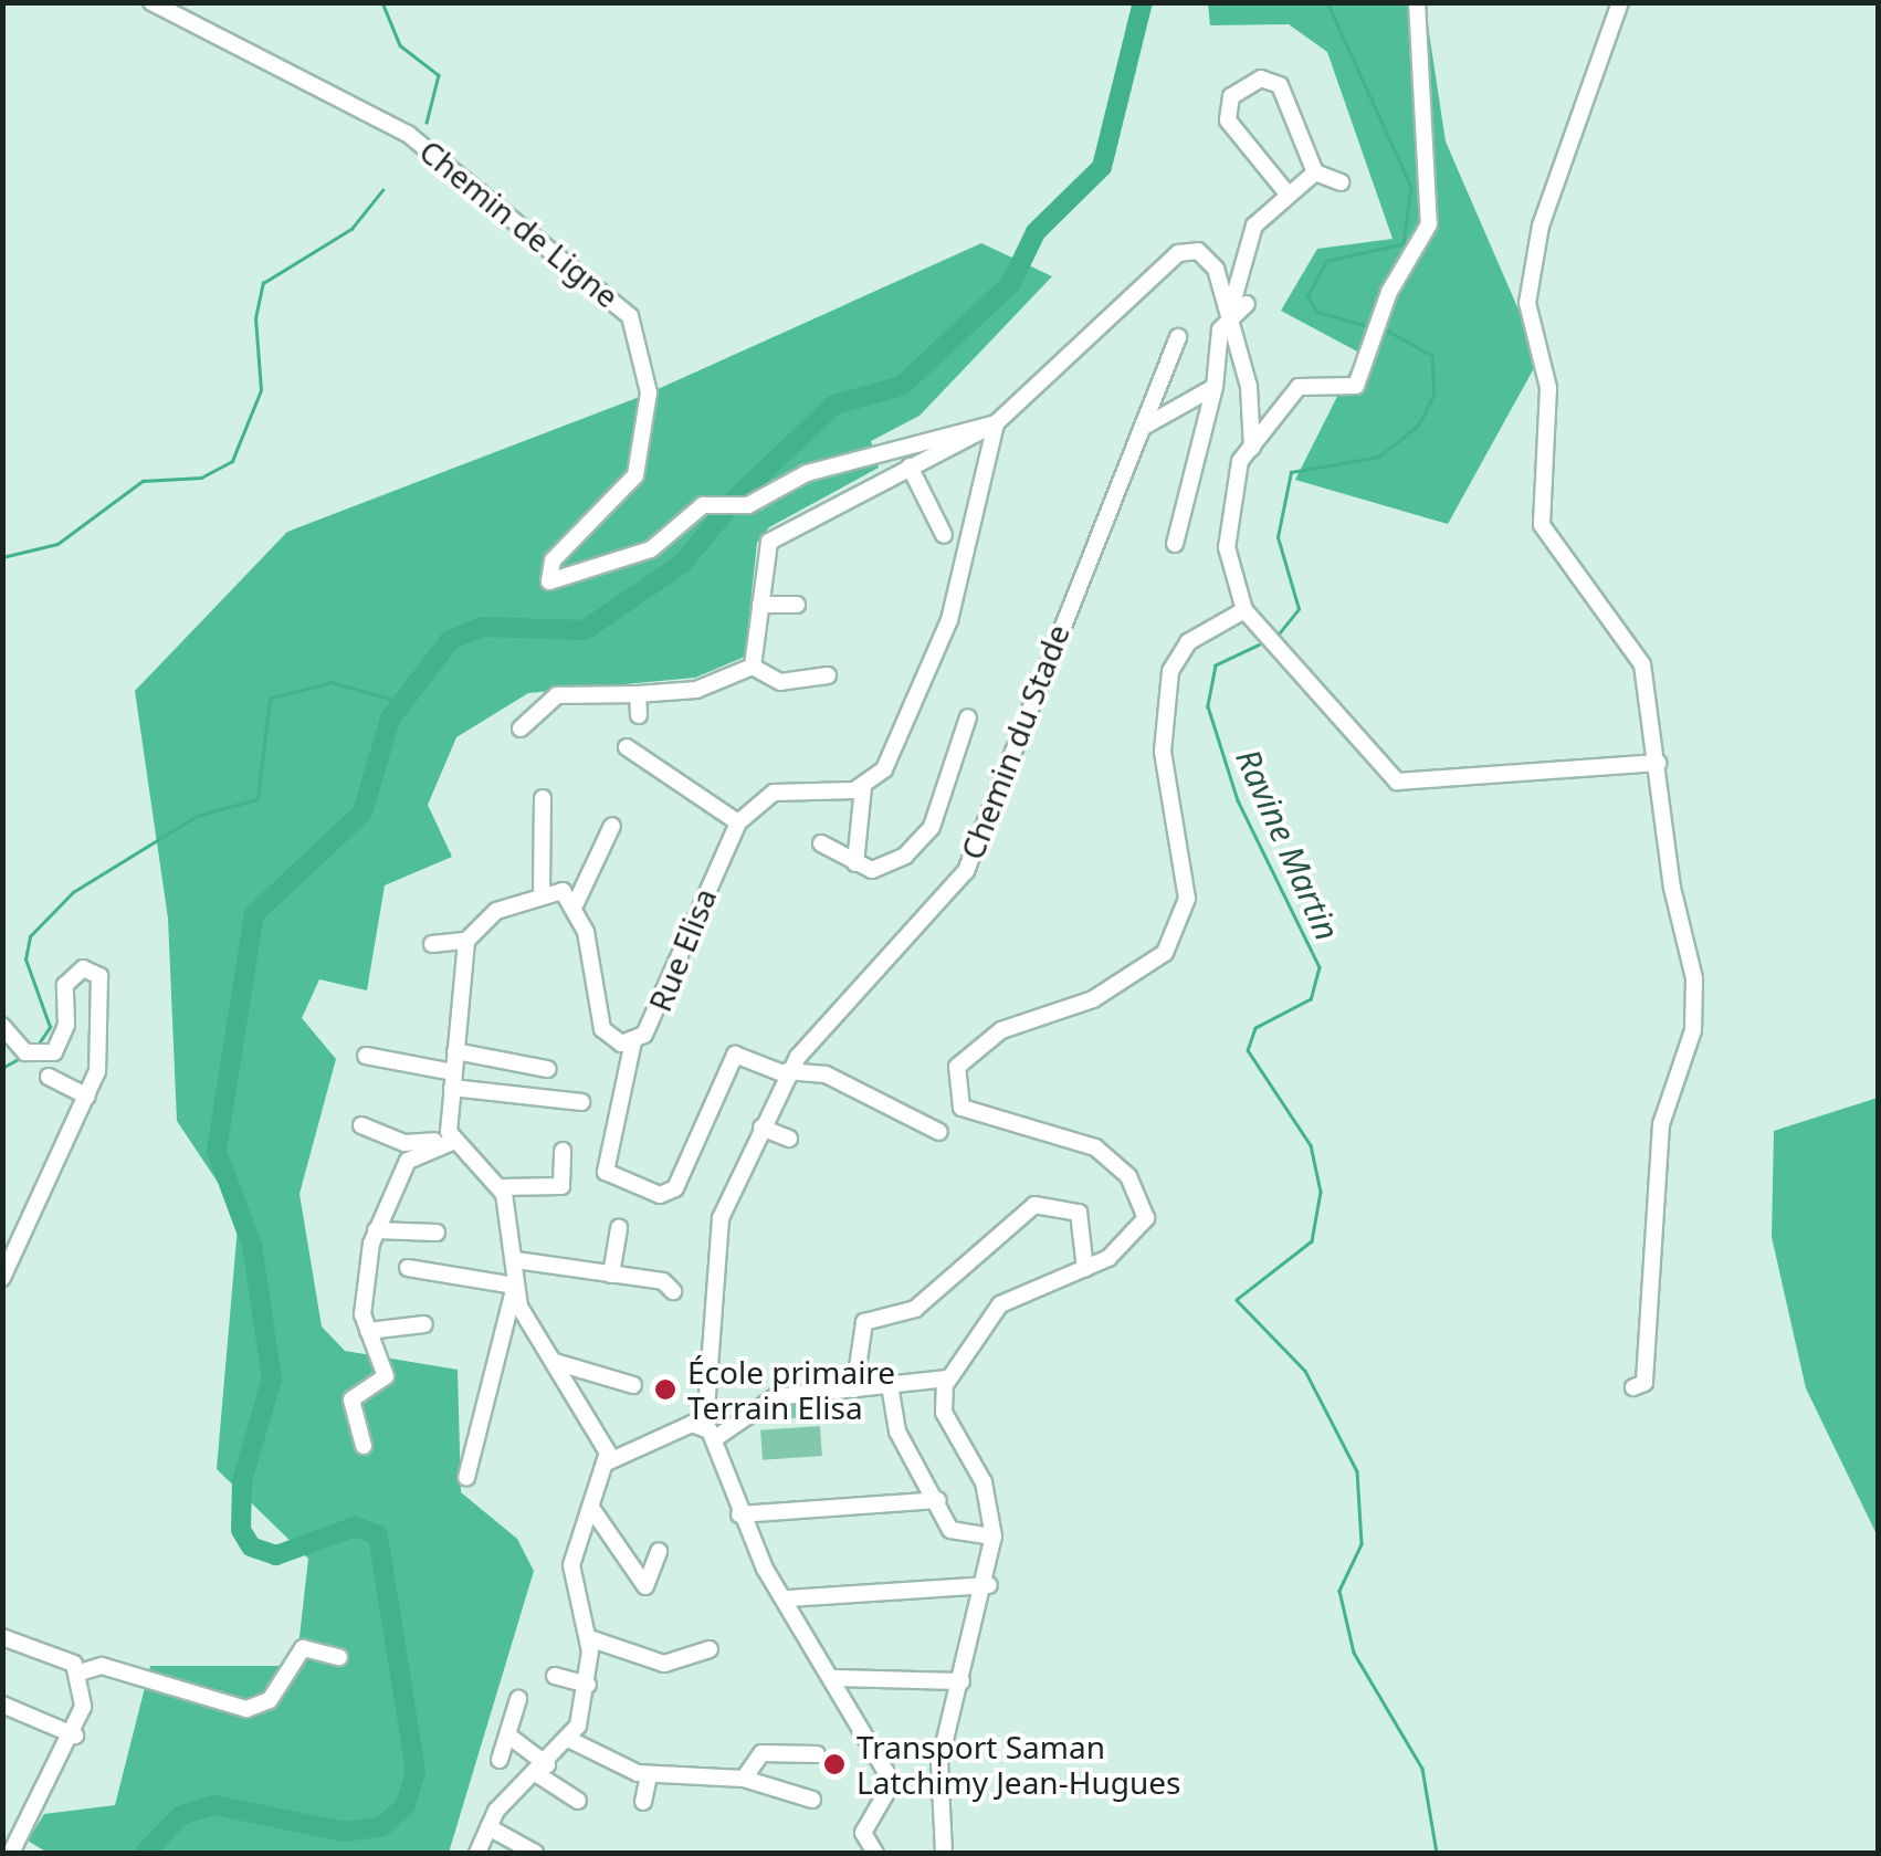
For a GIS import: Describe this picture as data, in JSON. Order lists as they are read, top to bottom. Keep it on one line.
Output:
{"streets":{"street":["Chemin de Ligne","Chemin du Stade","Rue Elisa"]},"water":["Ravine Martin"],"places":["École primaire Terrain Elisa","Transport Saman Latchimy Jean-Hugues"]}
